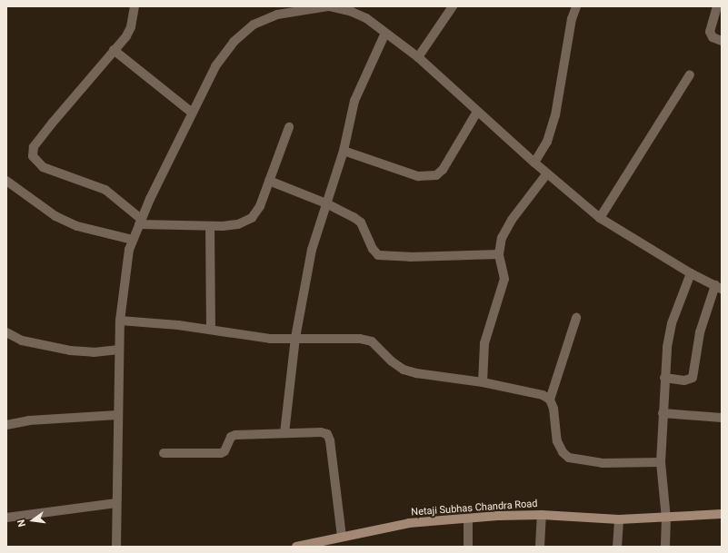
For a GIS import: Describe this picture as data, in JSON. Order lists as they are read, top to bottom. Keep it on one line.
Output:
{"streets":{"main road":["Netaji Subhas Chandra Road"]},"north":"left"}
